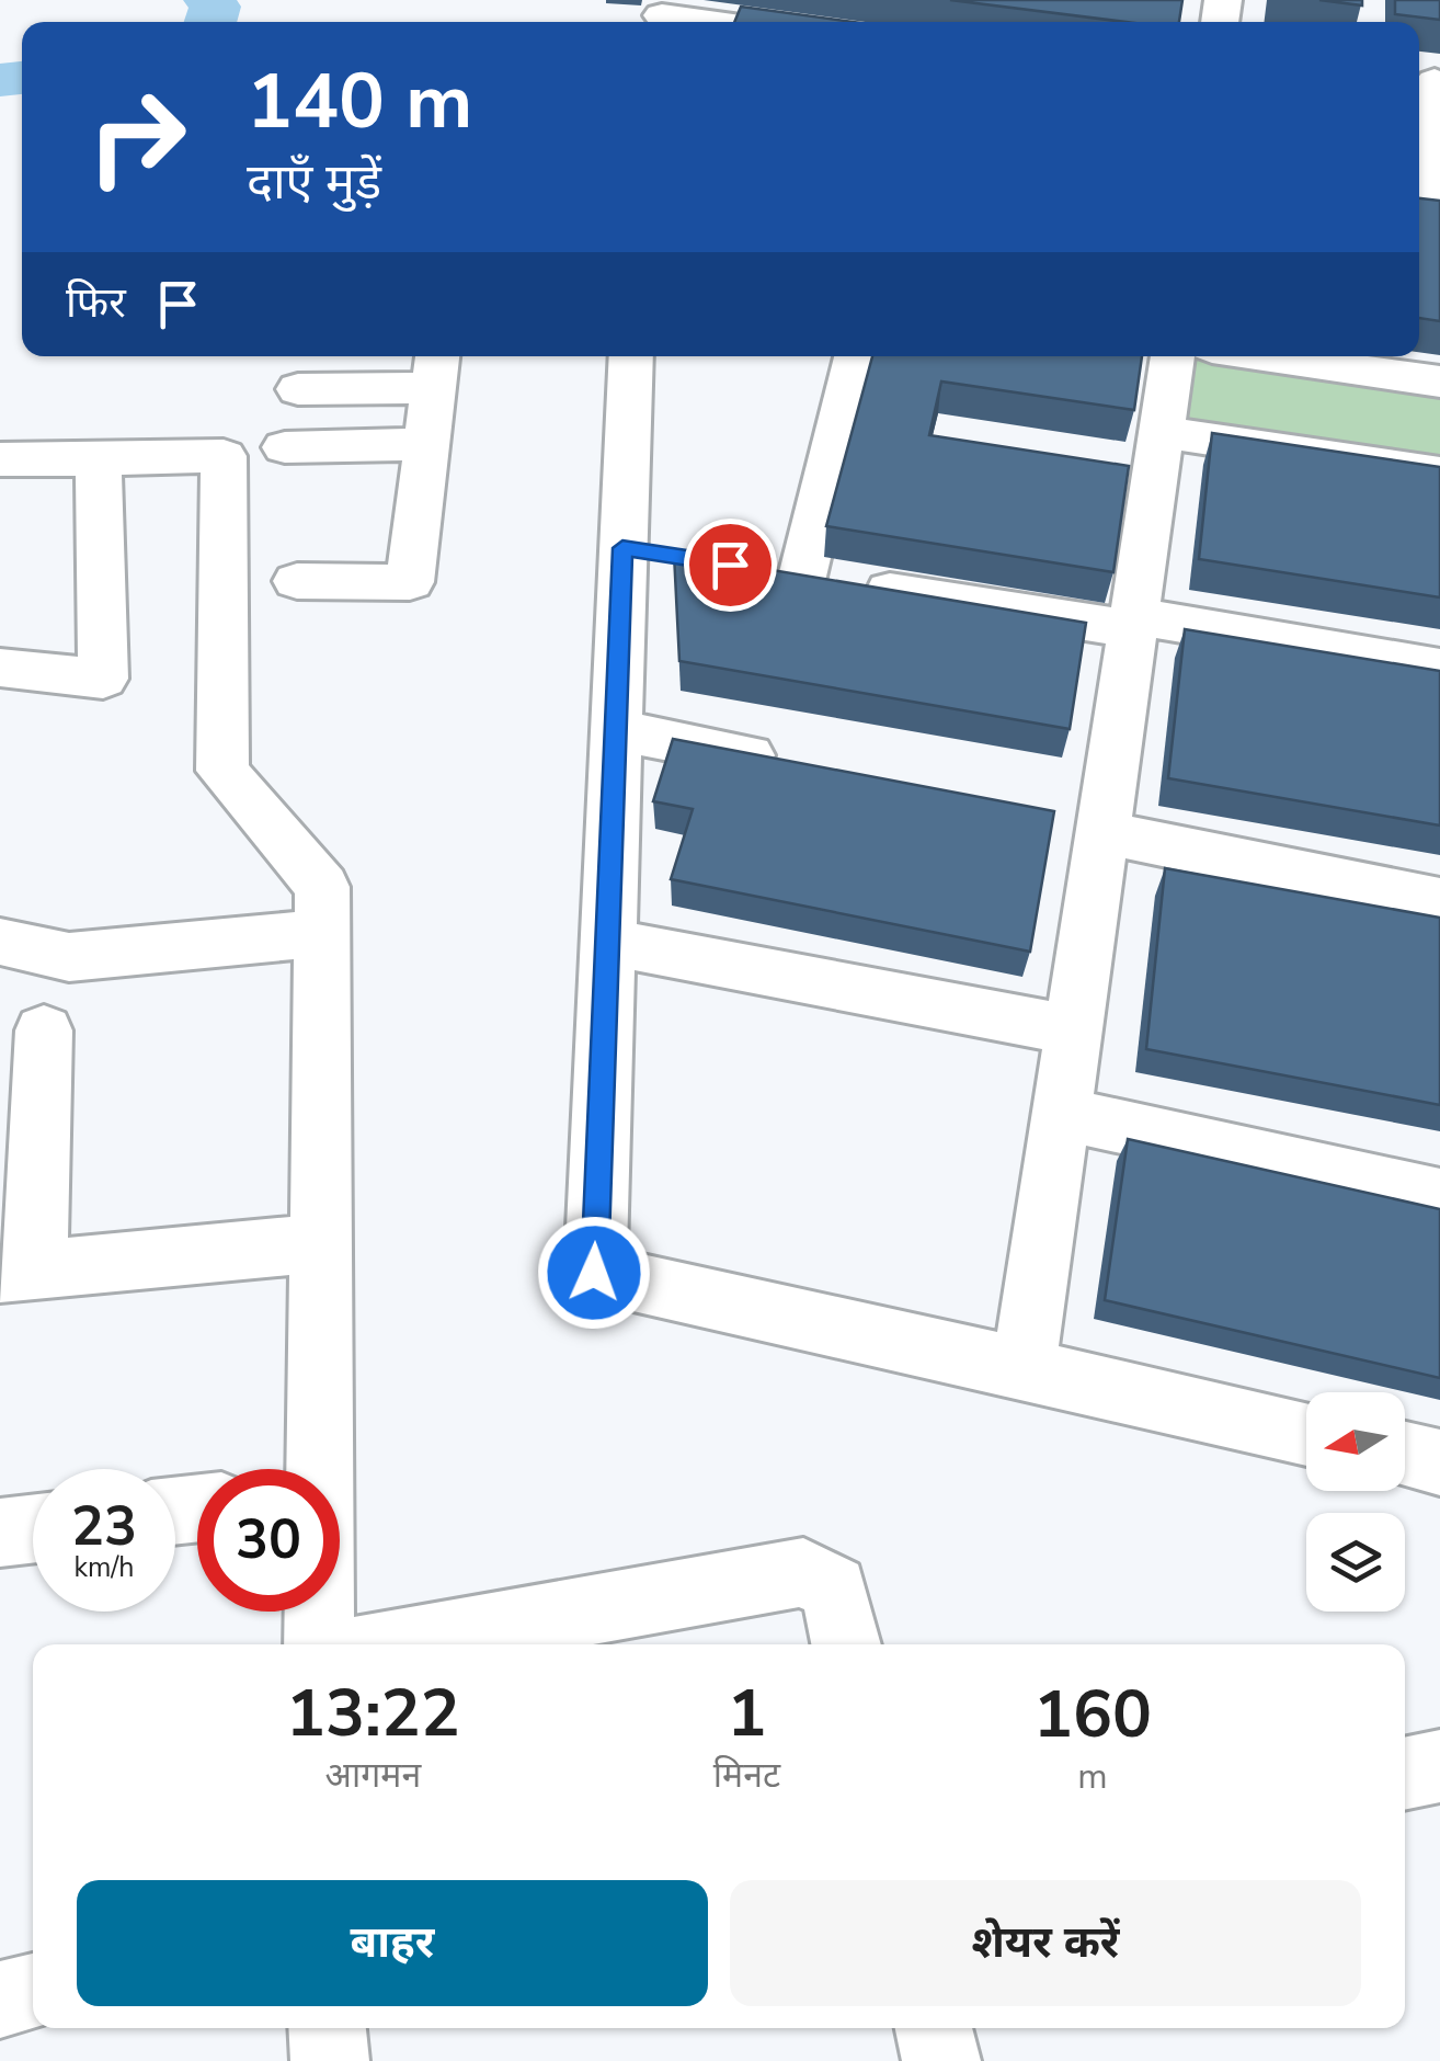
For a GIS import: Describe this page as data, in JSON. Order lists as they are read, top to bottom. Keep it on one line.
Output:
{"north":"left","page":{"turn":["140 m","दाएँ मुड़ें"],"then":"फिर","speed":"23 km/h","limit":"30","eta":["13:22","आगमन","1","मिनट","160","m"],"buttons":["बाहर","शेयर करें"]}}
